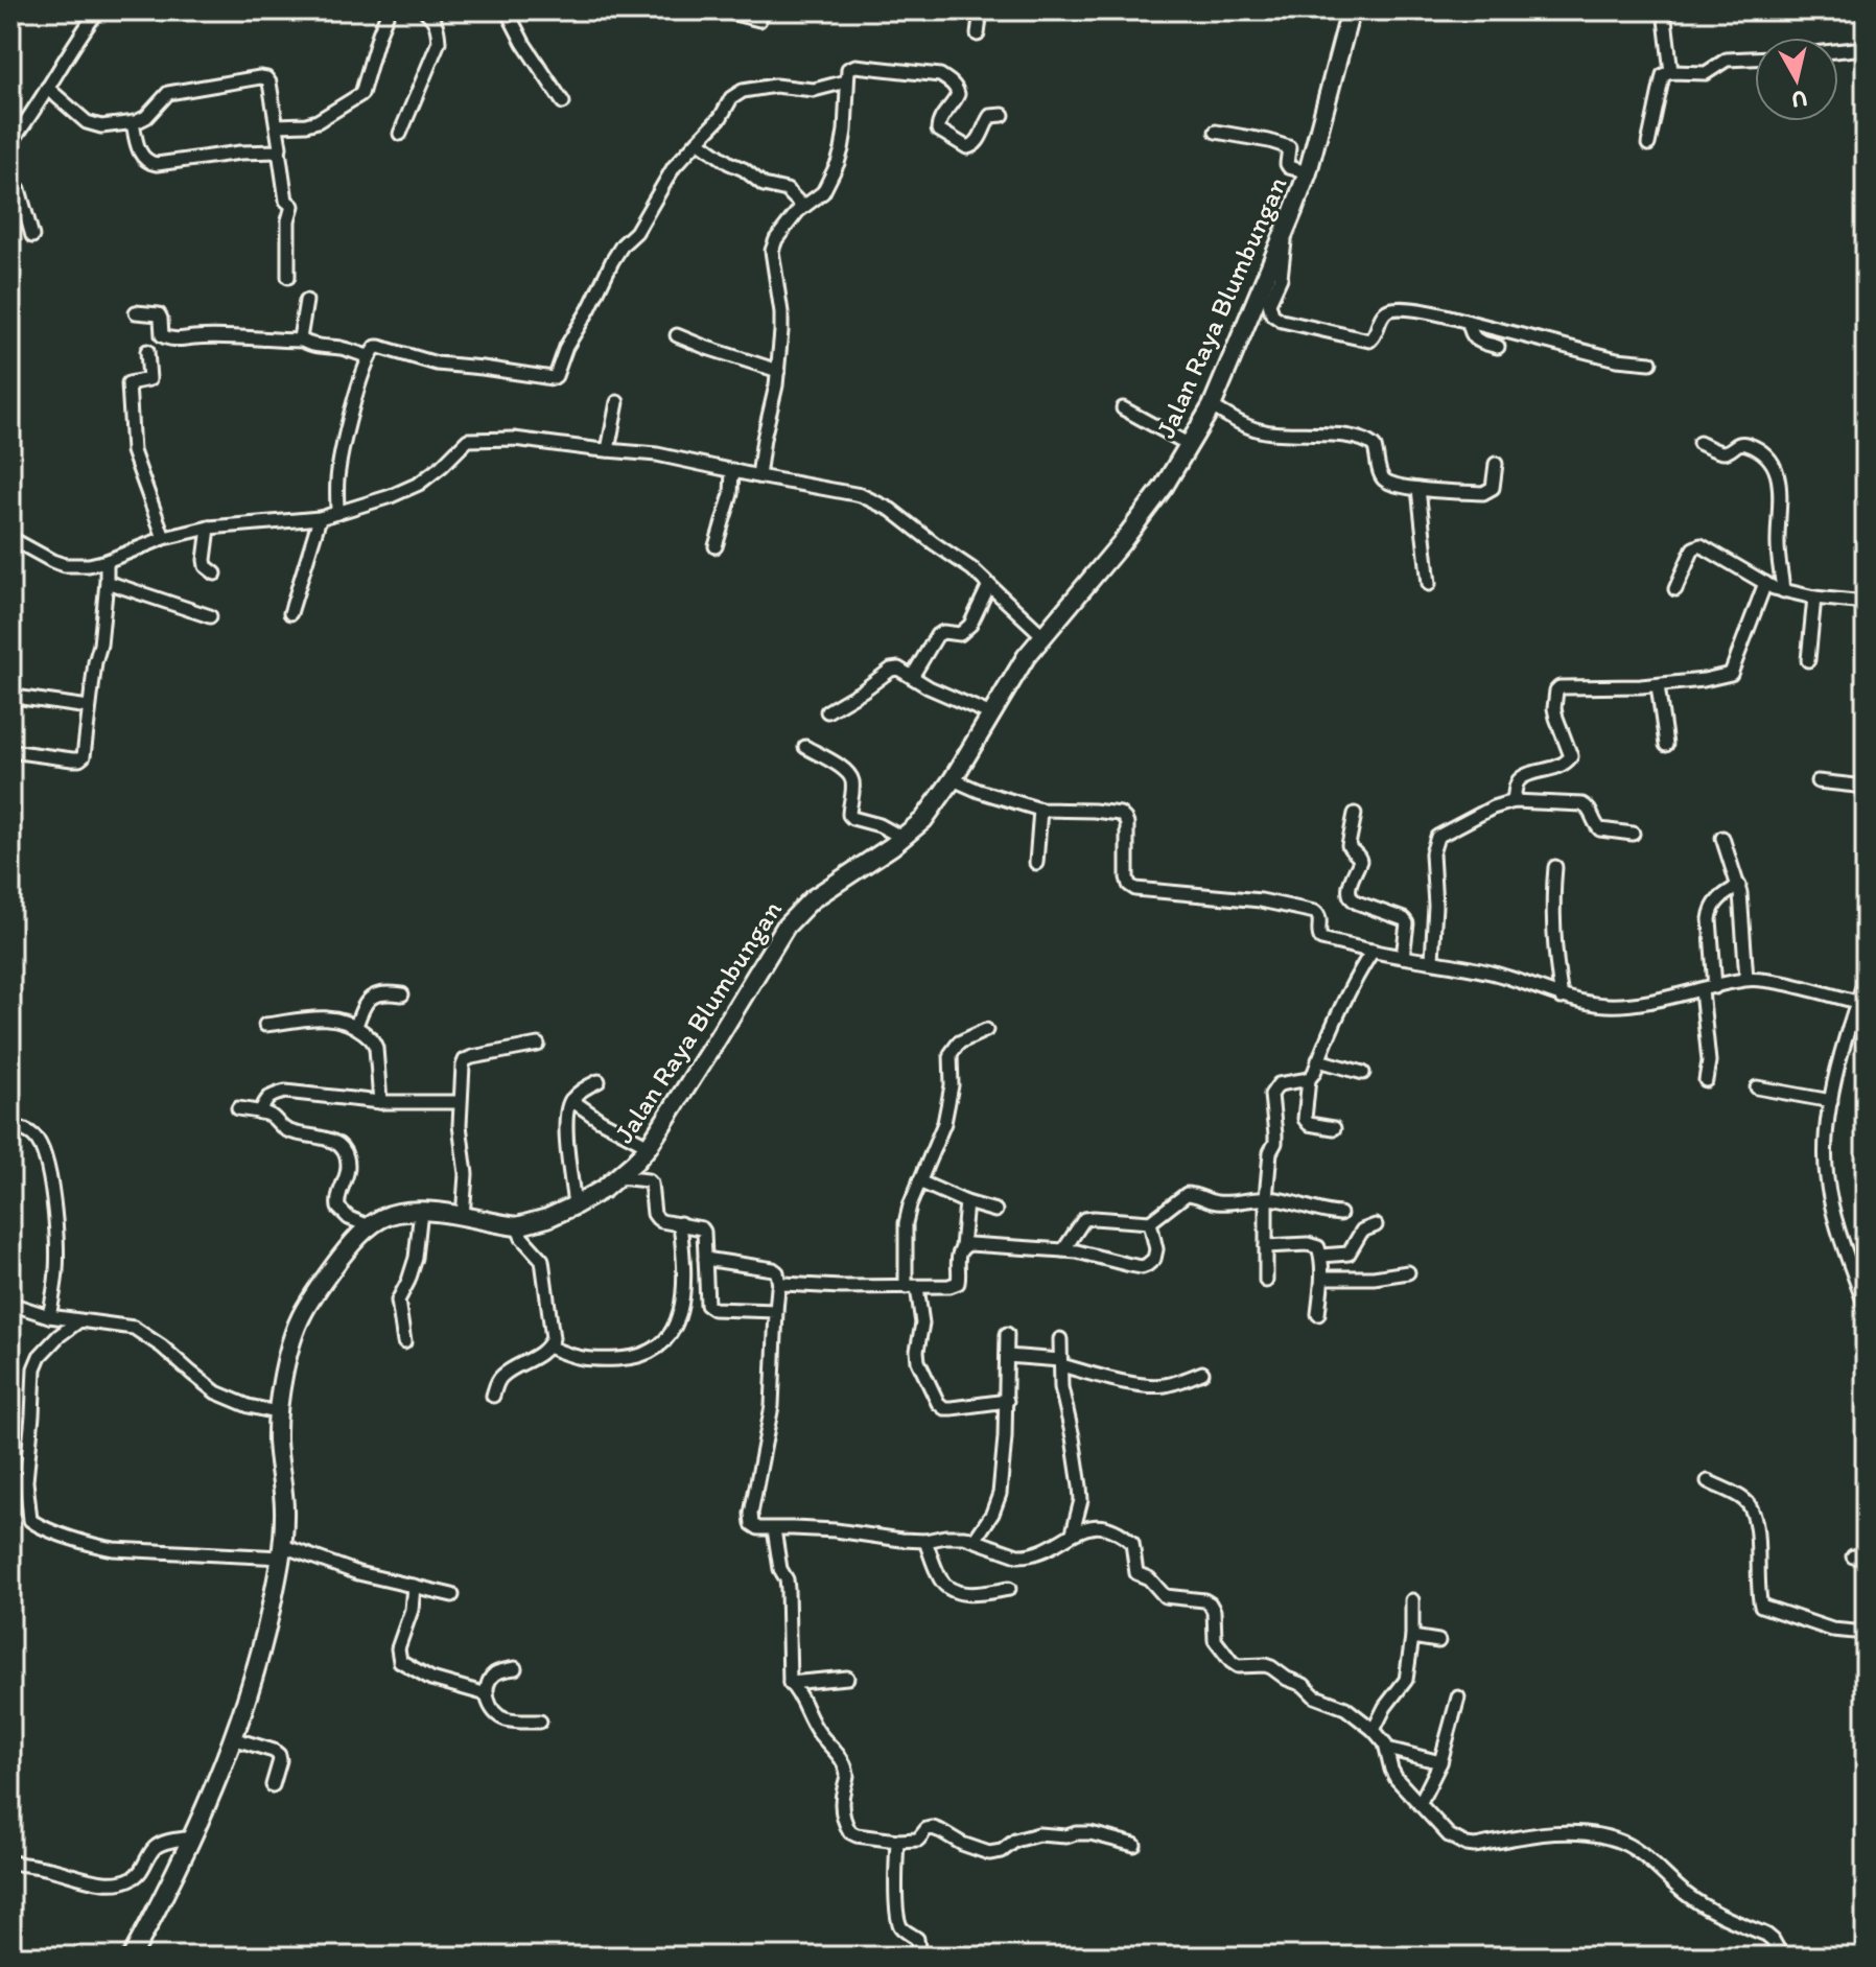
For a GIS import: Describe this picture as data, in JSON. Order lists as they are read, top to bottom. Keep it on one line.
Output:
{"streets":{"main road":["Jalan Raya Blumbungan"]},"north":"bottom"}
